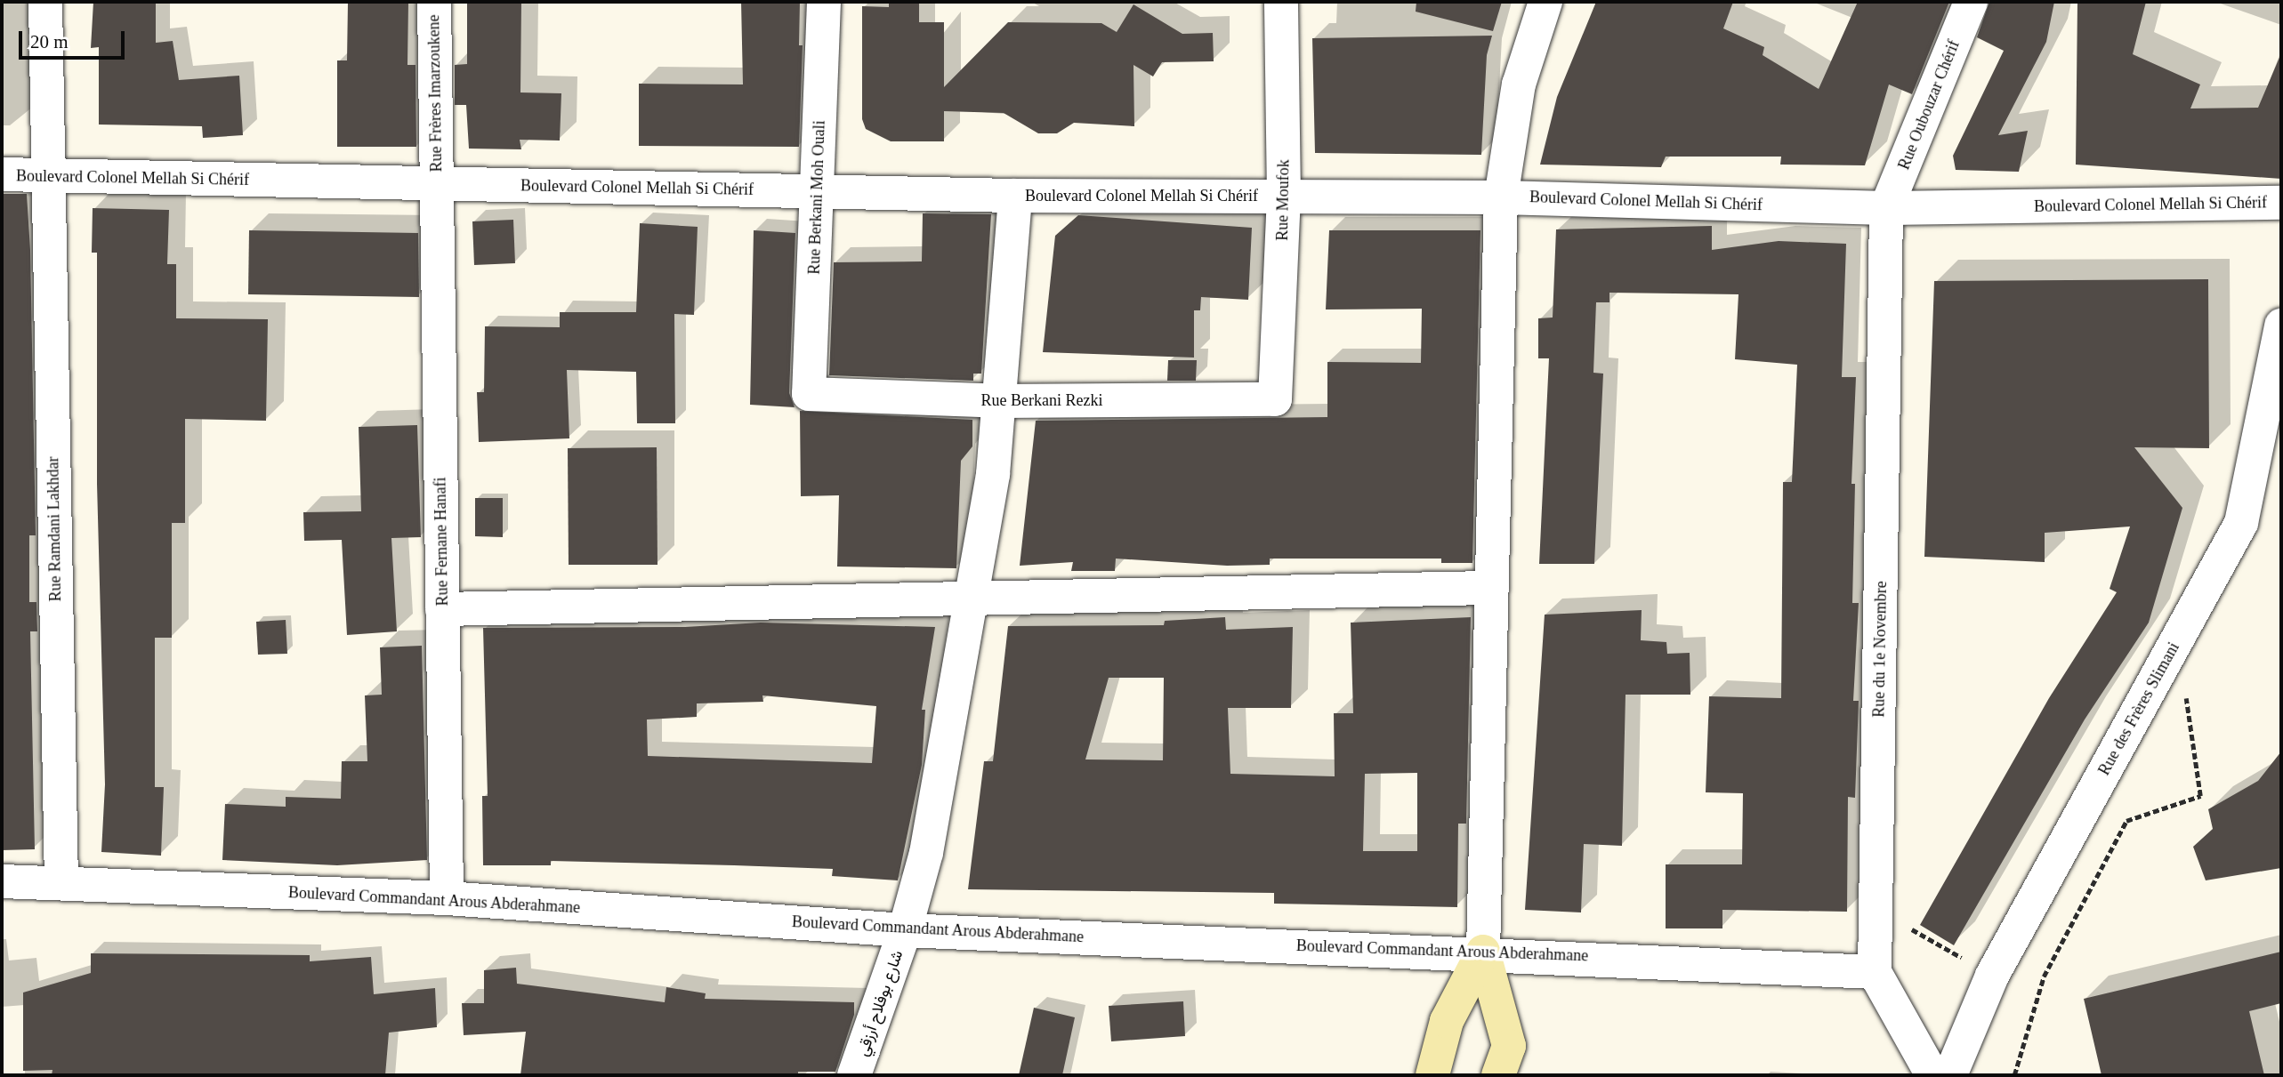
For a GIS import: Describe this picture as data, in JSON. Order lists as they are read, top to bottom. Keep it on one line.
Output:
{"streets":{"street":["Rue Frères Imarzoukene","Rue Oubouzar Chérif","Boulevard Colonel Mellah Si Chérif","Rue Berkani Moh Ouali","Rue Moufok","Rue Berkani Rezki","Rue Ramdani Lakhdar","Rue Fernane Hanafi","Rue du 1e Novembre","Rue des Frères Slimani","Boulevard Commandant Arous Abderahmane","شارع بوفلاح أرزقي"]},"crossings":[["Rue Frères Imarzoukene","Boulevard Colonel Mellah Si Chérif"],["Rue Frères Imarzoukene","Rue Fernane Hanafi"],["Rue Oubouzar Chérif","Boulevard Colonel Mellah Si Chérif"],["Rue Oubouzar Chérif","Rue du 1e Novembre"],["Boulevard Colonel Mellah Si Chérif","Rue Berkani Moh Ouali"],["Boulevard Colonel Mellah Si Chérif","Rue Moufok"],["Boulevard Colonel Mellah Si Chérif","Rue Ramdani Lakhdar"],["Boulevard Colonel Mellah Si Chérif","Rue Fernane Hanafi"],["Boulevard Colonel Mellah Si Chérif","Rue du 1e Novembre"],["Boulevard Colonel Mellah Si Chérif","شارع بوفلاح أرزقي"],["Rue Berkani Moh Ouali","Rue Berkani Rezki"],["Rue Moufok","Rue Berkani Rezki"],["Rue Berkani Rezki","شارع بوفلاح أرزقي"],["Rue Ramdani Lakhdar","Boulevard Commandant Arous Abderahmane"],["Rue Fernane Hanafi","Boulevard Commandant Arous Abderahmane"],["Rue du 1e Novembre","Boulevard Commandant Arous Abderahmane"],["Boulevard Commandant Arous Abderahmane","شارع بوفلاح أرزقي"]],"scale_bar":"20 m"}
